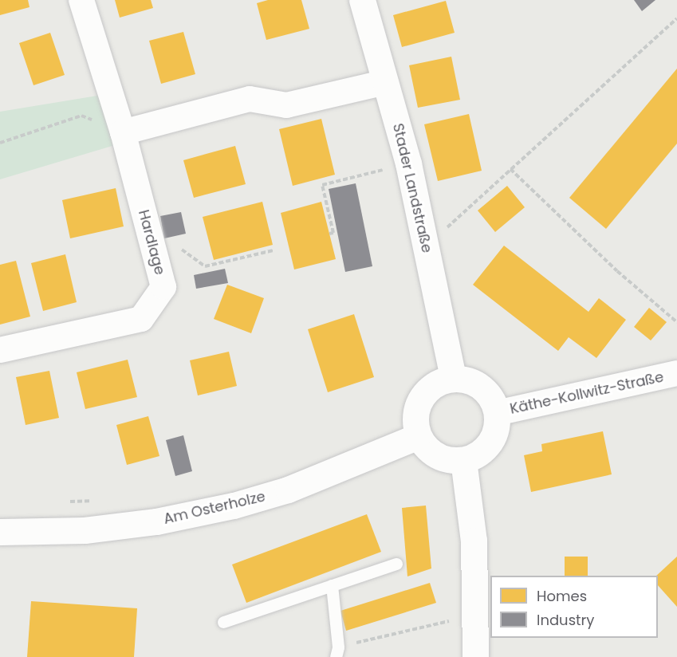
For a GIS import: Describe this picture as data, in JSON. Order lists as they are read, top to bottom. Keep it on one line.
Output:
{"streets":{"street":["Stader Landstraße","Hardlage","Käthe-Kollwitz-Straße","Am Osterholze"]},"crossings":[["Stader Landstraße","Käthe-Kollwitz-Straße"],["Stader Landstraße","Am Osterholze"],["Käthe-Kollwitz-Straße","Am Osterholze"]],"legend":["Homes","Industry"]}
